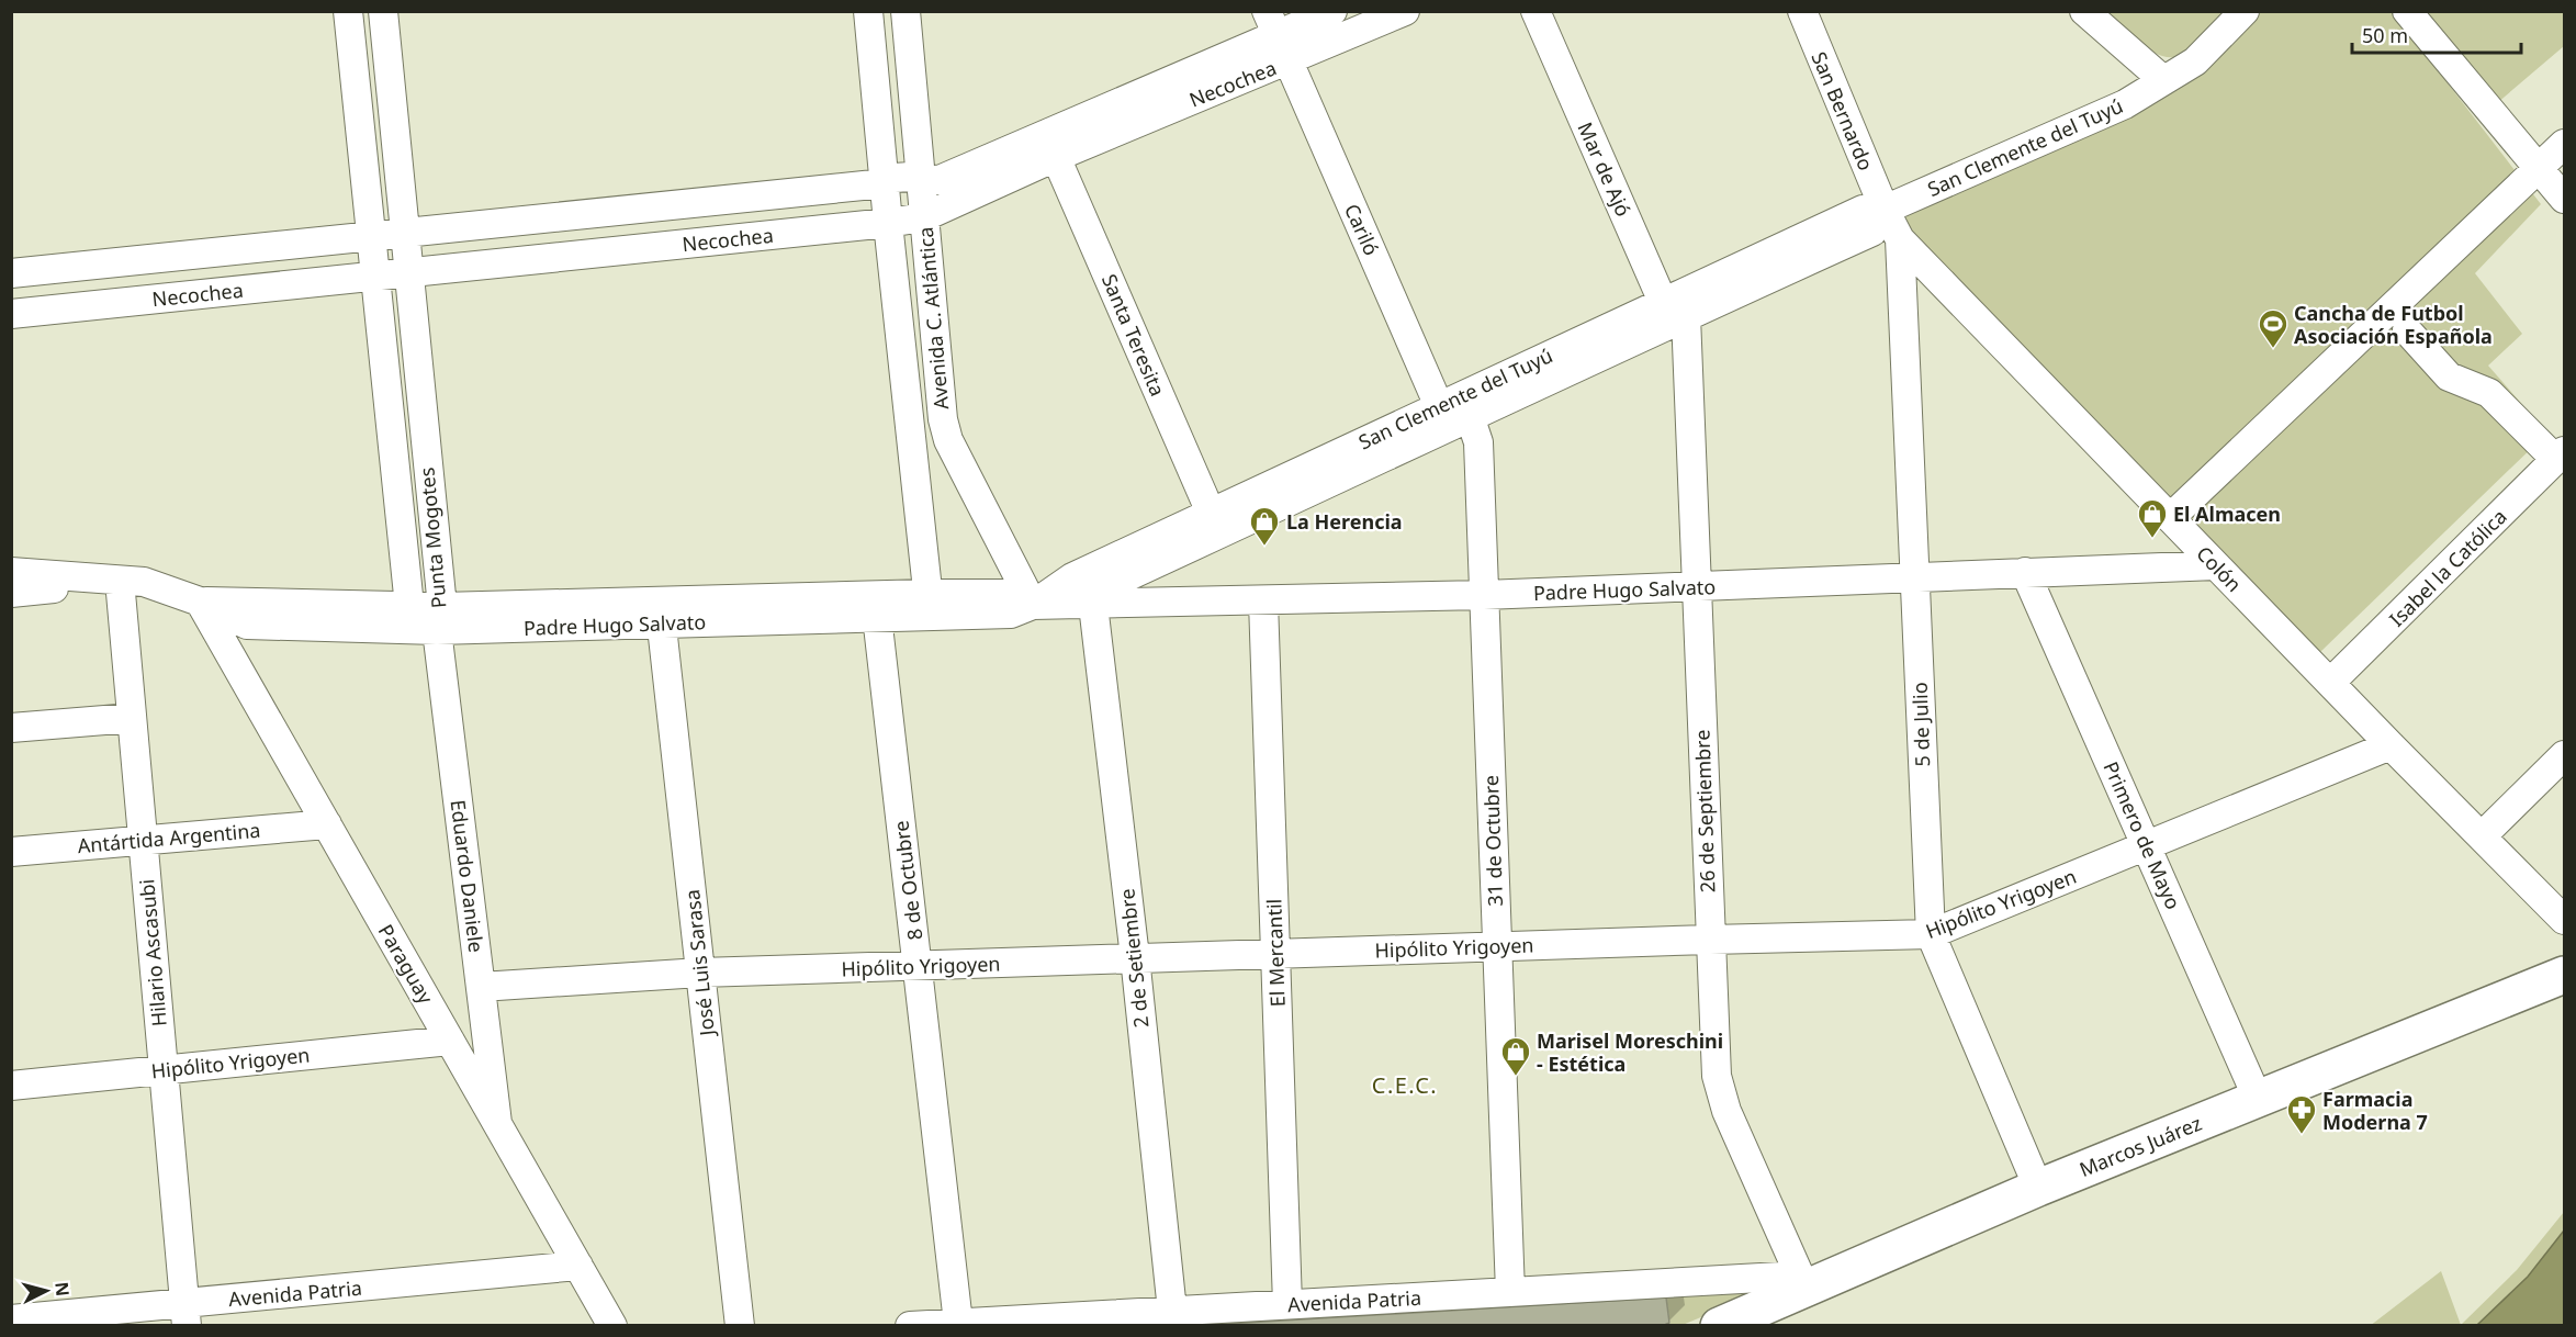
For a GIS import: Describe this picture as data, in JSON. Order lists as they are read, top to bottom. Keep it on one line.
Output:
{"streets":{"main road":["Marcos Juárez"],"street":["Necochea","San Bernardo","San Clemente del Tuyú","Mar de Ajó","Cariló","Avenida C. Atlántica","Santa Teresita","Punta Mogotes","Isabel la Católica","Colón","Padre Hugo Salvato","5 de Julio","26 de Septiembre","Primero de Mayo","Antártida Argentina","31 de Octubre","Eduardo Daniele","8 de Octubre","Hipólito Yrigoyen","Hilario Ascasubi","El Mercantil","2 de Setiembre","José Luis Sarasa","Paraguay","Avenida Patria"]},"crossings":[["Necochea","Cariló"],["Necochea","Avenida C. Atlántica"],["Necochea","Santa Teresita"],["Necochea","Punta Mogotes"],["San Bernardo","San Clemente del Tuyú"],["San Bernardo","Colón"],["San Clemente del Tuyú","Mar de Ajó"],["San Clemente del Tuyú","Cariló"],["San Clemente del Tuyú","Avenida C. Atlántica"],["San Clemente del Tuyú","Santa Teresita"],["San Clemente del Tuyú","Colón"],["San Clemente del Tuyú","Padre Hugo Salvato"],["San Clemente del Tuyú","26 de Septiembre"],["San Clemente del Tuyú","31 de Octubre"],["San Clemente del Tuyú","2 de Setiembre"],["Mar de Ajó","26 de Septiembre"],["Avenida C. Atlántica","Padre Hugo Salvato"],["Punta Mogotes","Padre Hugo Salvato"],["Punta Mogotes","Eduardo Daniele"],["Isabel la Católica","Colón"],["Colón","Padre Hugo Salvato"],["Colón","5 de Julio"],["Colón","Hipólito Yrigoyen"],["Padre Hugo Salvato","5 de Julio"],["Padre Hugo Salvato","26 de Septiembre"],["Padre Hugo Salvato","Primero de Mayo"],["Padre Hugo Salvato","31 de Octubre"],["Padre Hugo Salvato","Eduardo Daniele"],["Padre Hugo Salvato","8 de Octubre"],["Padre Hugo Salvato","Hilario Ascasubi"],["Padre Hugo Salvato","El Mercantil"],["Padre Hugo Salvato","2 de Setiembre"],["Padre Hugo Salvato","José Luis Sarasa"],["Padre Hugo Salvato","Paraguay"],["5 de Julio","Hipólito Yrigoyen"],["5 de Julio","Marcos Juárez"],["26 de Septiembre","Hipólito Yrigoyen"],["26 de Septiembre","Marcos Juárez"],["26 de Septiembre","Avenida Patria"],["Primero de Mayo","Hipólito Yrigoyen"],["Primero de Mayo","Marcos Juárez"],["Antártida Argentina","Hilario Ascasubi"],["Antártida Argentina","Paraguay"],["31 de Octubre","Hipólito Yrigoyen"],["31 de Octubre","Avenida Patria"],["Eduardo Daniele","Hipólito Yrigoyen"],["Eduardo Daniele","Paraguay"],["8 de Octubre","Hipólito Yrigoyen"],["8 de Octubre","Avenida Patria"],["Hipólito Yrigoyen","Hilario Ascasubi"],["Hipólito Yrigoyen","El Mercantil"],["Hipólito Yrigoyen","2 de Setiembre"],["Hipólito Yrigoyen","José Luis Sarasa"],["Hipólito Yrigoyen","Paraguay"],["Hilario Ascasubi","Avenida Patria"],["El Mercantil","Avenida Patria"],["2 de Setiembre","Avenida Patria"],["Paraguay","Avenida Patria"],["Marcos Juárez","Avenida Patria"]],"districts":["C.E.C."],"places":{"sports":["Cancha de Futbol Asociación Española"],"shop":["El Almacen","La Herencia","Marisel Moreschini - Estética"],"pharmacy":["Farmacia Moderna 7"]},"scale_bar":"50 m","north":"right"}
